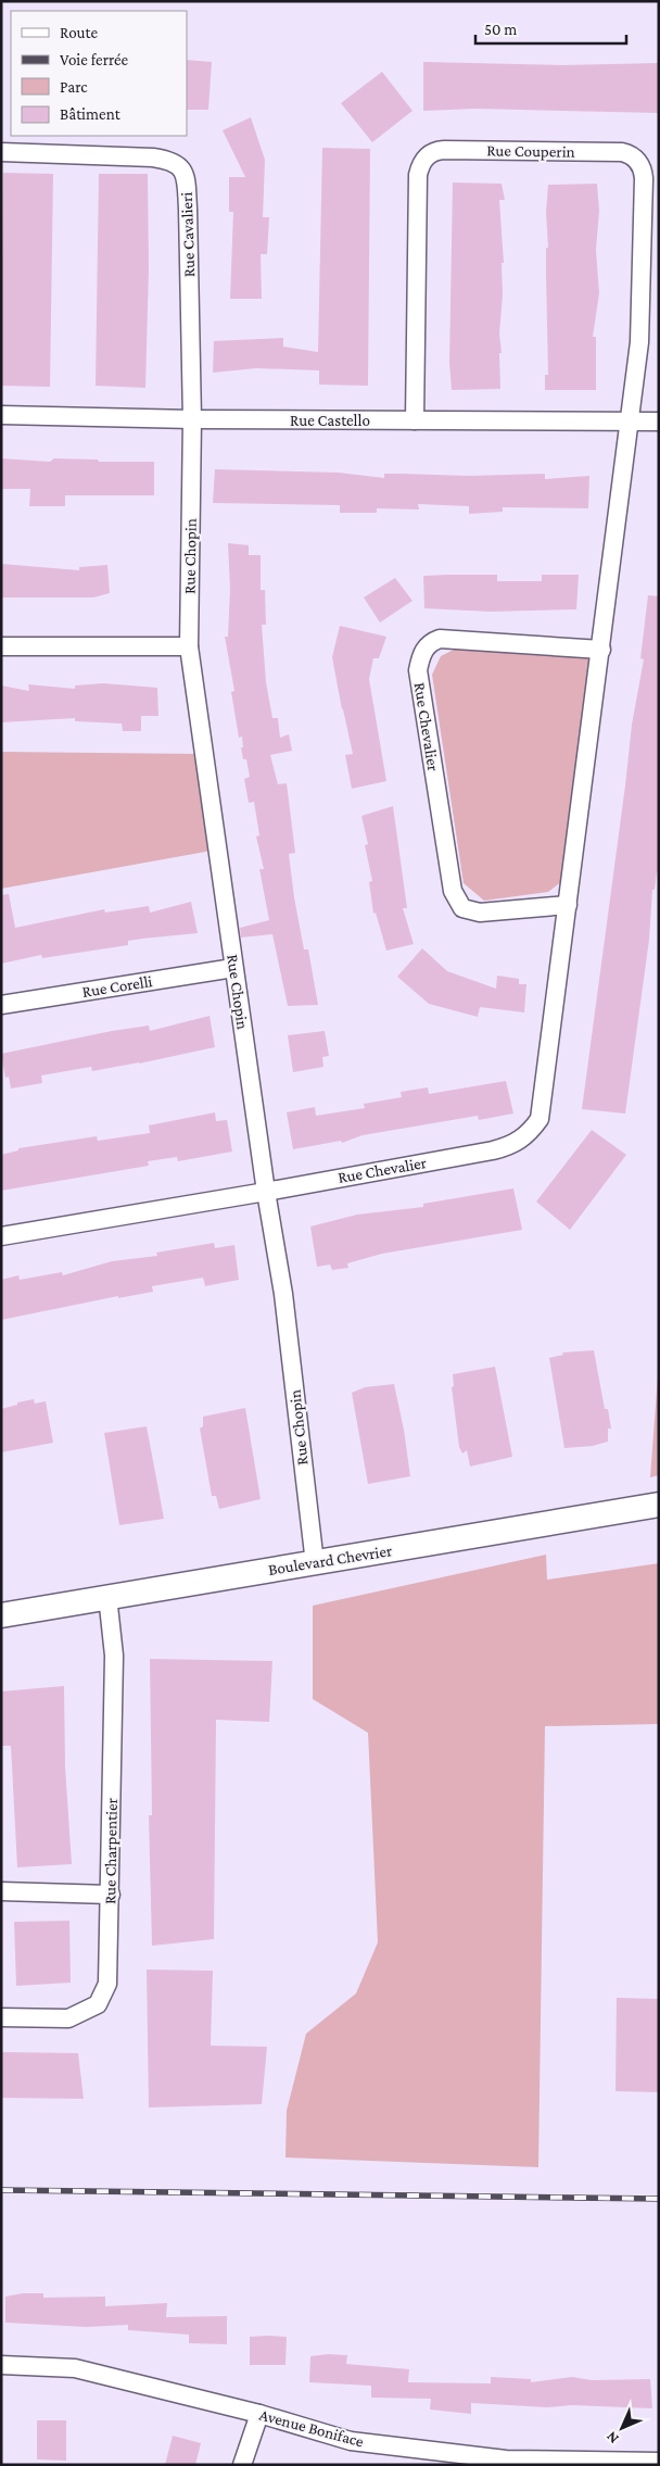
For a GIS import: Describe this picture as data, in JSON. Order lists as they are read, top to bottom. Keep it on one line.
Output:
{"streets":{"street":["Rue Couperin","Rue Cavalieri","Rue Castello","Rue Chopin","Rue Chevalier","Rue Corelli","Boulevard Chevrier","Rue Charpentier","Avenue Boniface"]},"crossings":[["Rue Couperin","Rue Castello"],["Rue Couperin","Rue Chevalier"],["Rue Cavalieri","Rue Castello"],["Rue Cavalieri","Rue Chopin"],["Rue Castello","Rue Chopin"],["Rue Castello","Rue Chevalier"],["Rue Chopin","Rue Chevalier"],["Rue Chopin","Rue Corelli"],["Rue Chopin","Boulevard Chevrier"],["Boulevard Chevrier","Rue Charpentier"]],"legend":["Route","Voie ferrée","Parc","Bâtiment"],"scale_bar":"50 m","north":"bottom left"}
